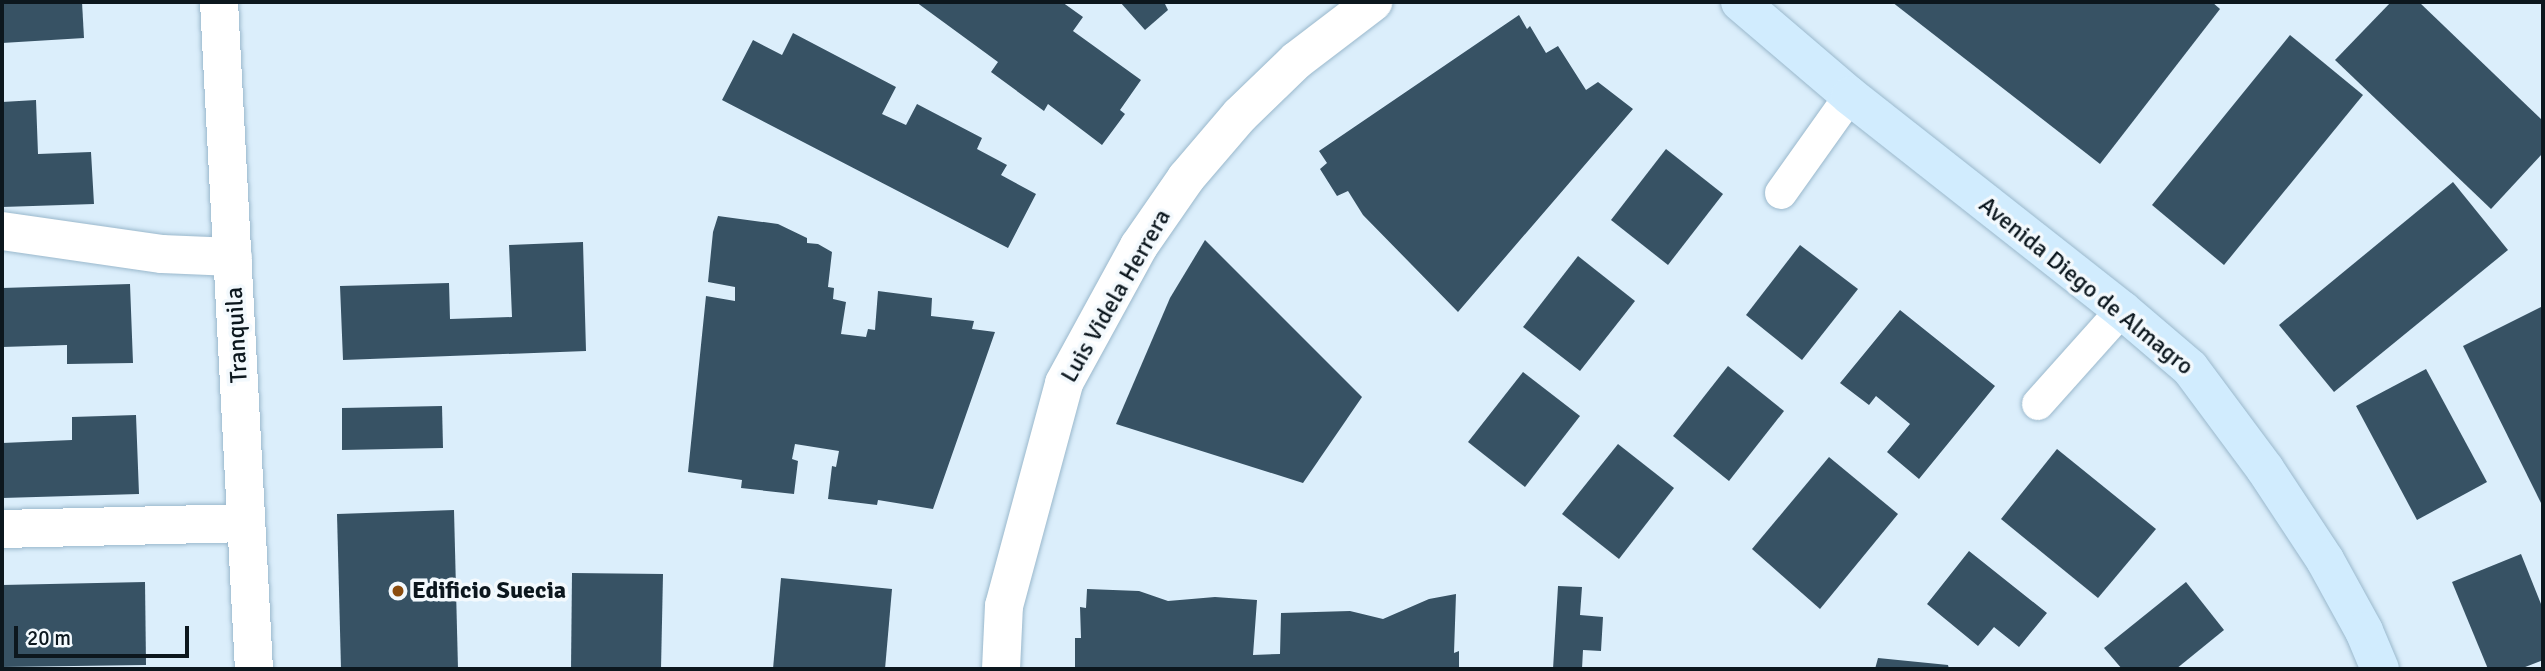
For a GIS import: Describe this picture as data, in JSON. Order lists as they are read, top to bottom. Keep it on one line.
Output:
{"streets":{"street":["Avenida Diego de Almagro","Luis Videla Herrera","Tranquila"]},"places":["Edificio Suecia"],"scale_bar":"20 m"}
